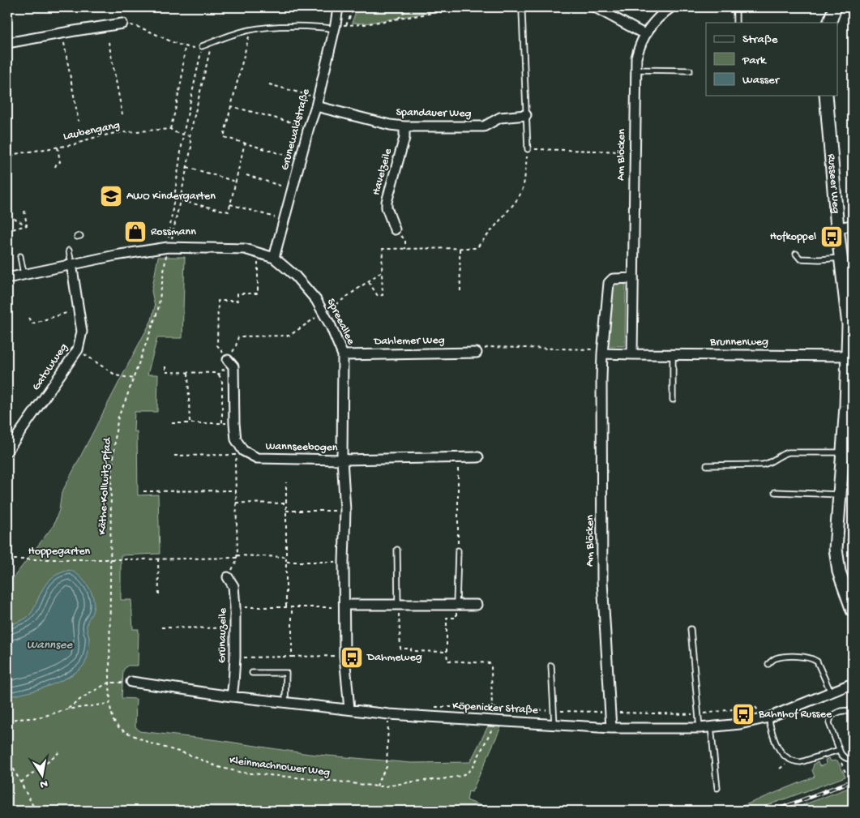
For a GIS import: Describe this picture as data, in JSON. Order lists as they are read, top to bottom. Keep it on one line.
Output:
{"streets":{"street":["Spandauer Weg","Grunewaldstraße","Am Blöcken","Havelzeile","Russeer Weg","Spreeallee","Dahlemer Weg","Brunnenweg","Gatowweg","Wannseebogen","Grünauzeile","Köpenicker Straße"],"path":["Laubengang","Käthe-Kollwitz-Pfad","Hoppegarten","Kleinmachnower Weg"]},"crossings":[["Spandauer Weg","Grunewaldstraße"],["Spandauer Weg","Havelzeile"],["Grunewaldstraße","Spreeallee"],["Am Blöcken","Brunnenweg"],["Am Blöcken","Köpenicker Straße"],["Russeer Weg","Brunnenweg"],["Spreeallee","Dahlemer Weg"],["Spreeallee","Gatowweg"],["Spreeallee","Wannseebogen"],["Spreeallee","Köpenicker Straße"],["Käthe-Kollwitz-Pfad","Hoppegarten"],["Käthe-Kollwitz-Pfad","Kleinmachnower Weg"],["Grünauzeile","Köpenicker Straße"],["Köpenicker Straße","Kleinmachnower Weg"]],"water":["Wannsee"],"places":{"school or university":["AWO Kindergarten"],"shop":["Rossmann"],"bus stop":["Hofkoppel","Dahmeweg","Bahnhof Russee"]},"legend":["Straße","Park","Wasser"],"north":"bottom"}
